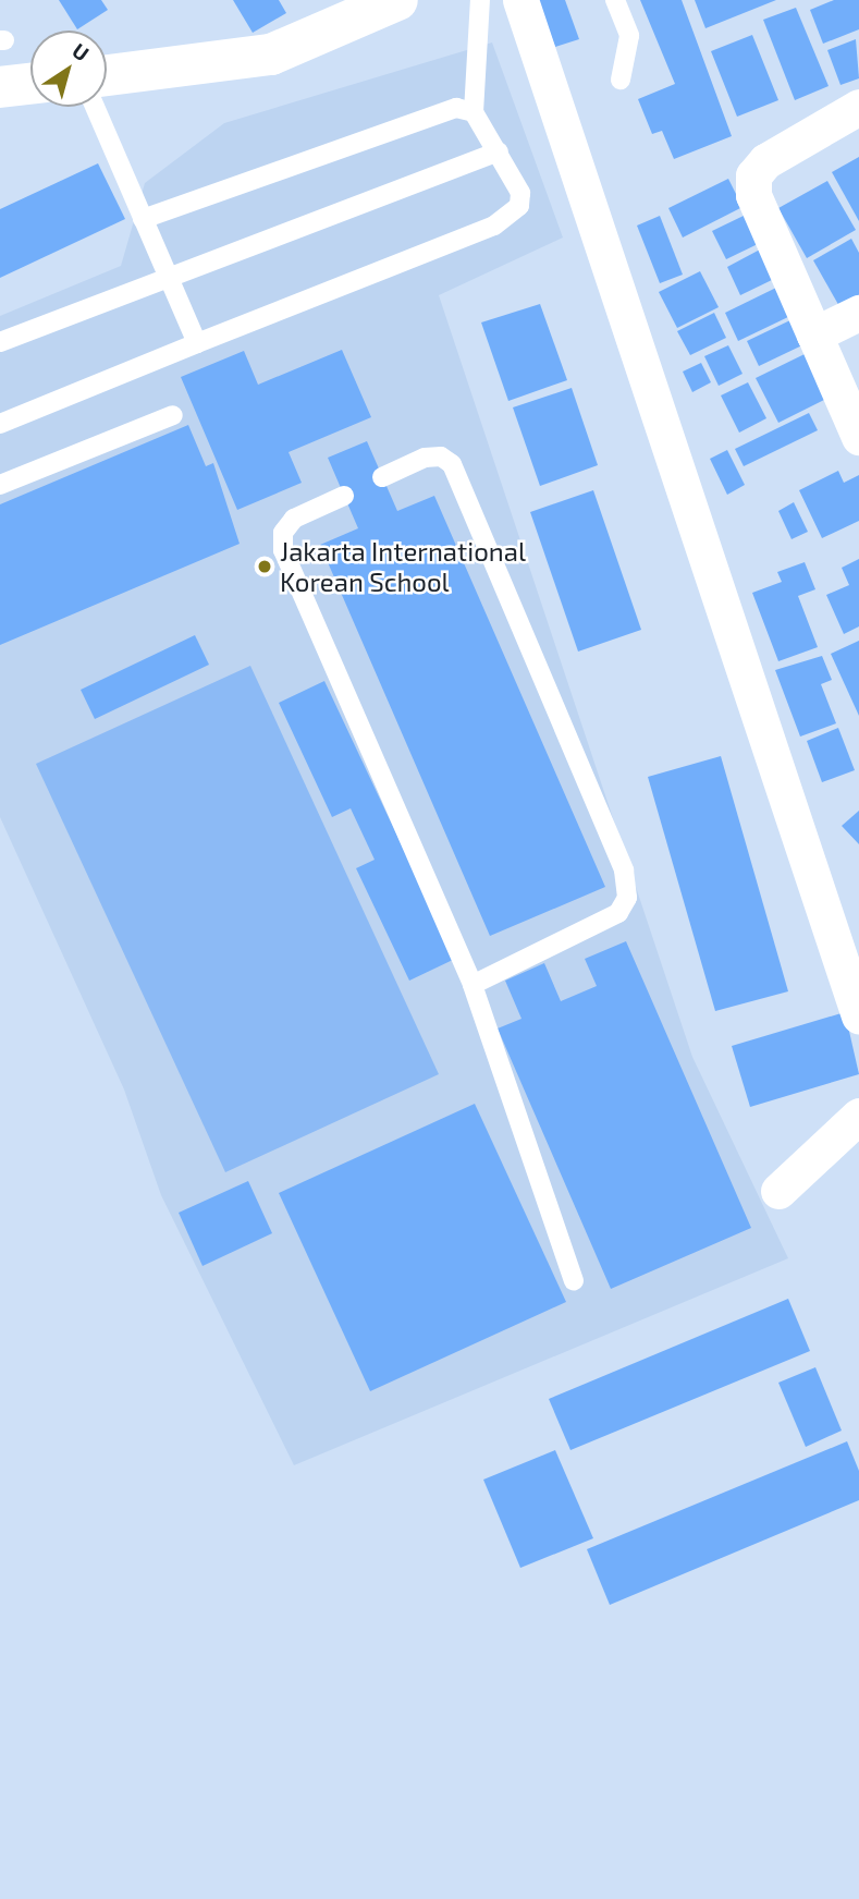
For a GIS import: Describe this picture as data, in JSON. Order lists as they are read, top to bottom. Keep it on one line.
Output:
{"places":["Jakarta International Korean School"],"north":"top right"}
